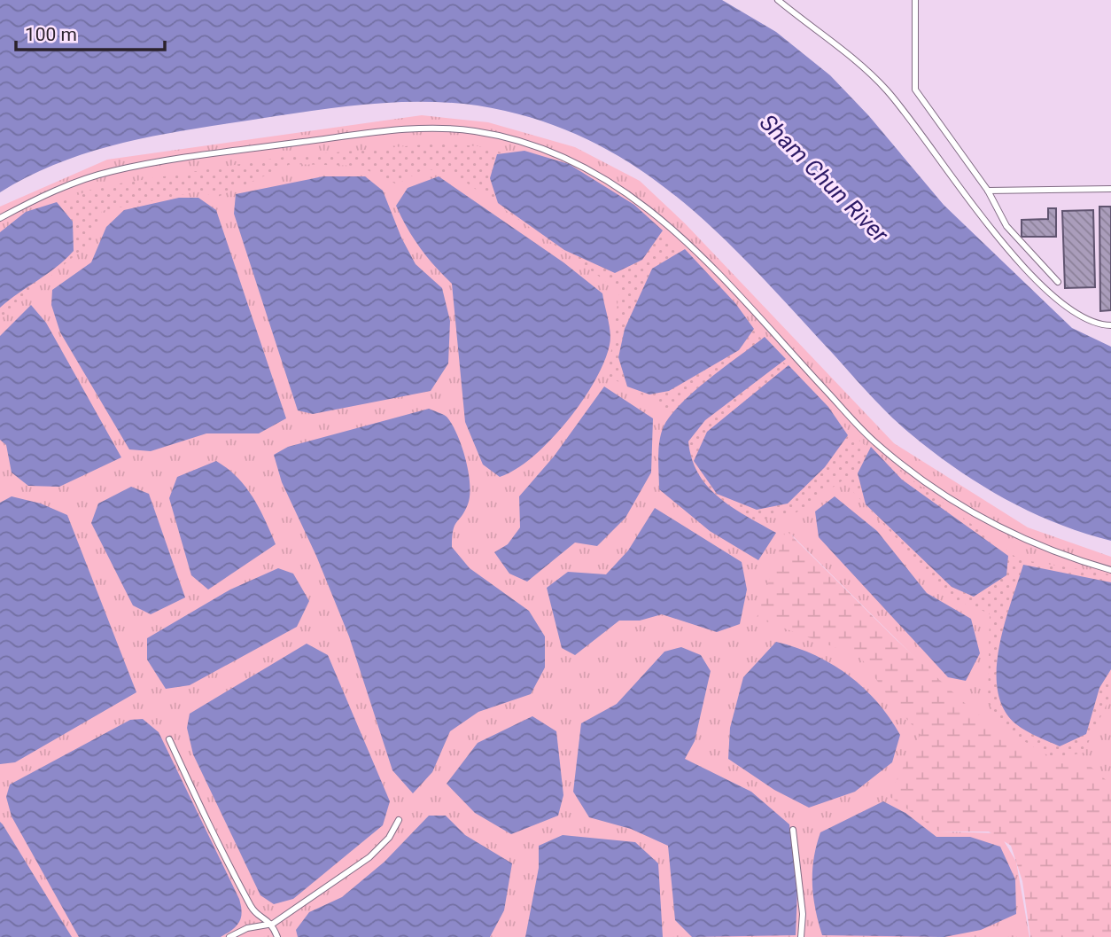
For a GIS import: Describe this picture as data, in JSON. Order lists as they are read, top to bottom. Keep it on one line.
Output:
{"water":["Sham Chun River"],"scale_bar":"100 m"}
